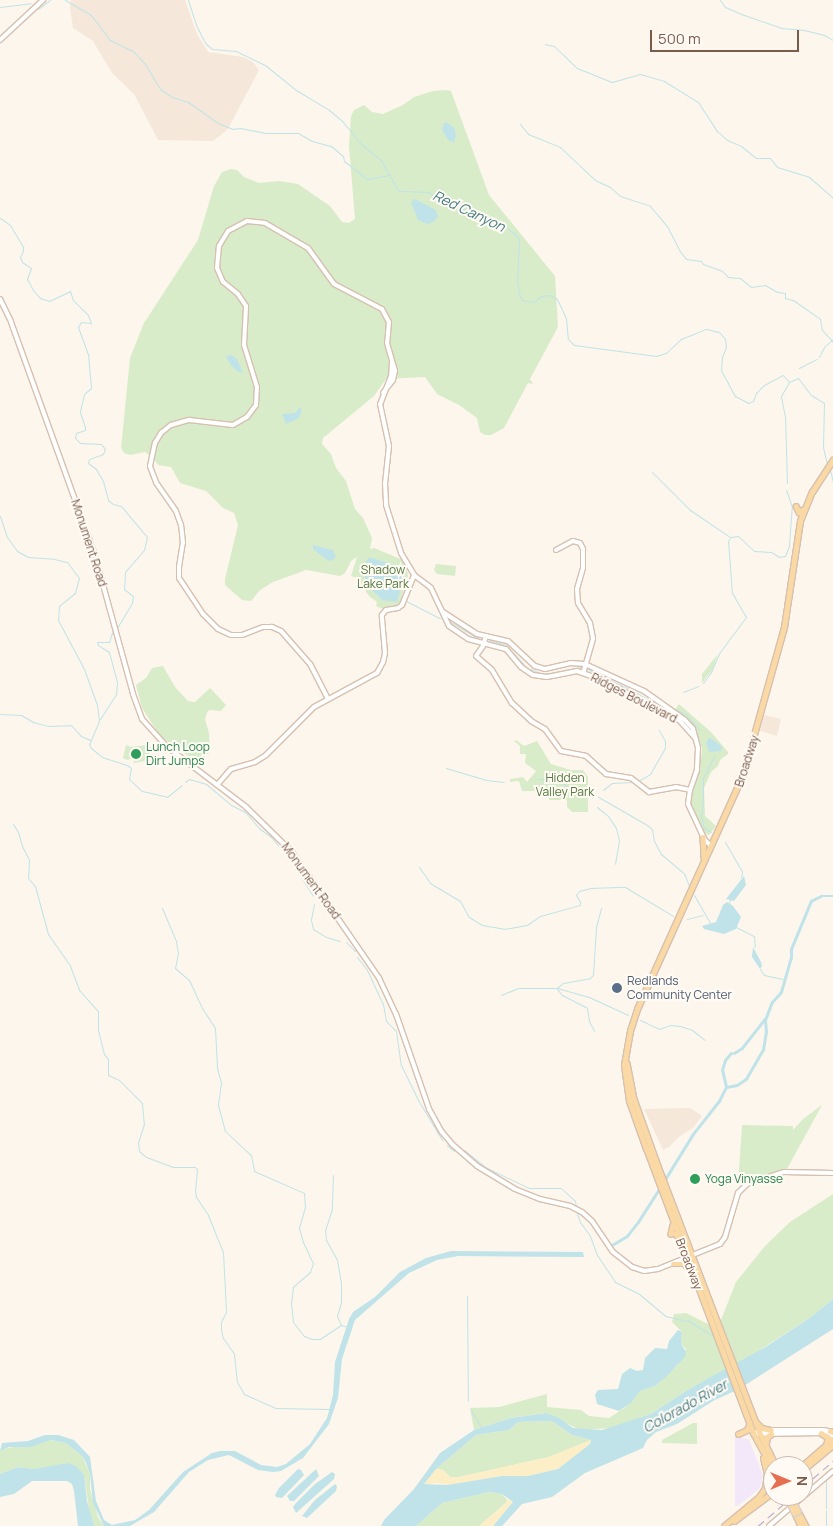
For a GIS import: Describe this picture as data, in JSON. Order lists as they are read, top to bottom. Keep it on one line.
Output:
{"streets":{"main road":["Broadway"],"street":["Monument Road","Ridges Boulevard"]},"crossings":[["Monument Road","Broadway"]],"water":["Red Canyon","Colorado River"],"parks":["Shadow Lake Park","Hidden Valley Park"],"places":["Lunch Loop Dirt Jumps","Redlands Community Center","Yoga Vinyasse"],"scale_bar":"500 m","north":"right"}
